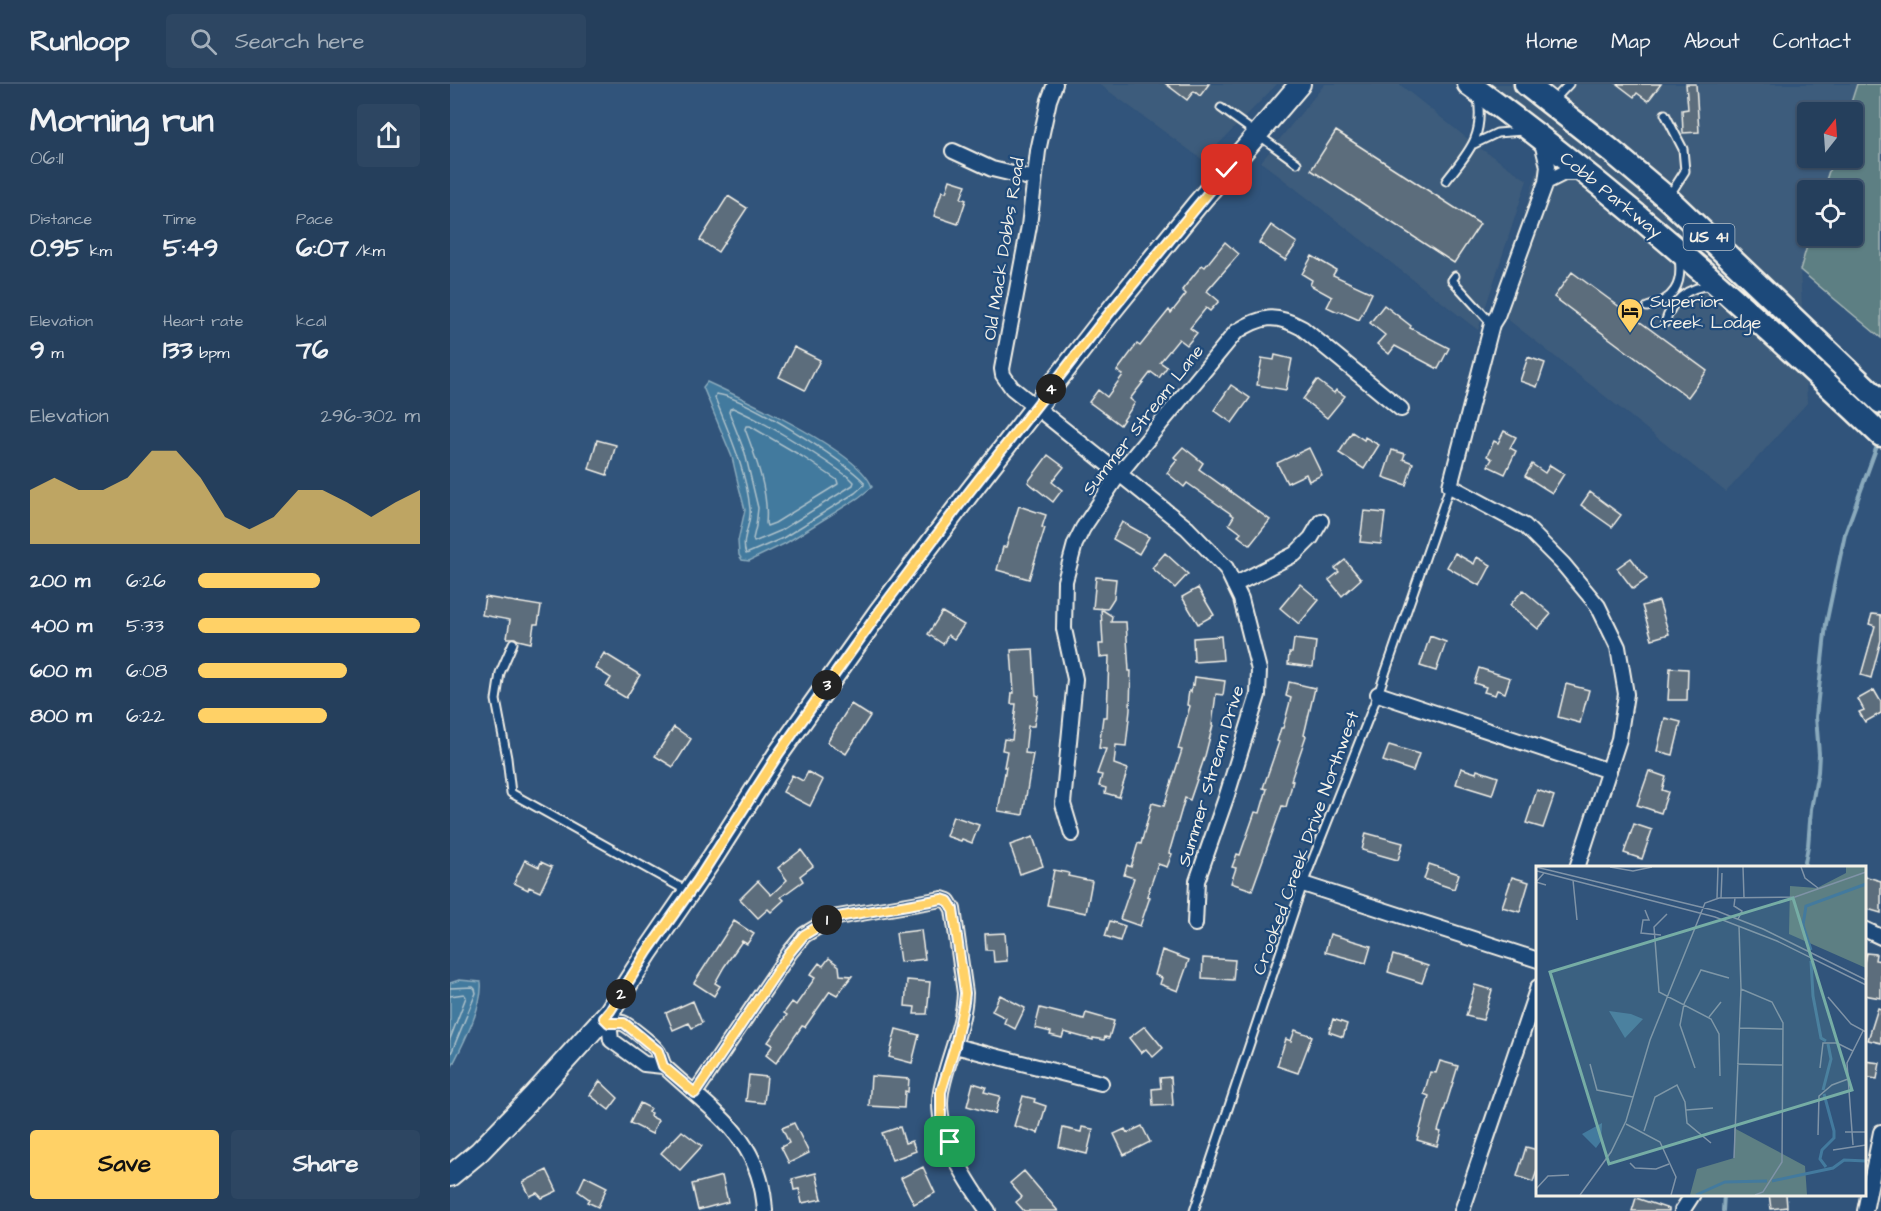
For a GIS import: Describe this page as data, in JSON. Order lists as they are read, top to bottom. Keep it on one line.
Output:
{"streets":{"main road":["Cobb Parkway","US 41"],"street":["Old Mack Dobbs Road","Summer Stream Lane","Summer Stream Drive"],"lane":["Crooked Creek Drive Northwest"]},"crossings":[["Old Mack Dobbs Road","Summer Stream Drive"],["Summer Stream Lane","Summer Stream Drive"]],"places":{"hotel":["Superior Creek Lodge"]},"north":"top","page":{"header":"Runloop","search":"Search here","nav":["Home","Map","About","Contact"],"heading":["Morning run","06:11"],"stats":[["Distance","0.95 km"],["Time","5:49"],["Pace","6:07 /km"],["Elevation","9 m"],["Heart rate","133 bpm"],["kcal","76"]],"pins":["4","3","1","2"],"chart":["Elevation","296–302 m"],"list":[{"name":"200 m","note":"6:26"},{"name":"400 m","note":"5:33"},{"name":"600 m","note":"6:08"},{"name":"800 m","note":"6:22"}],"buttons":["Save","Share"]}}
